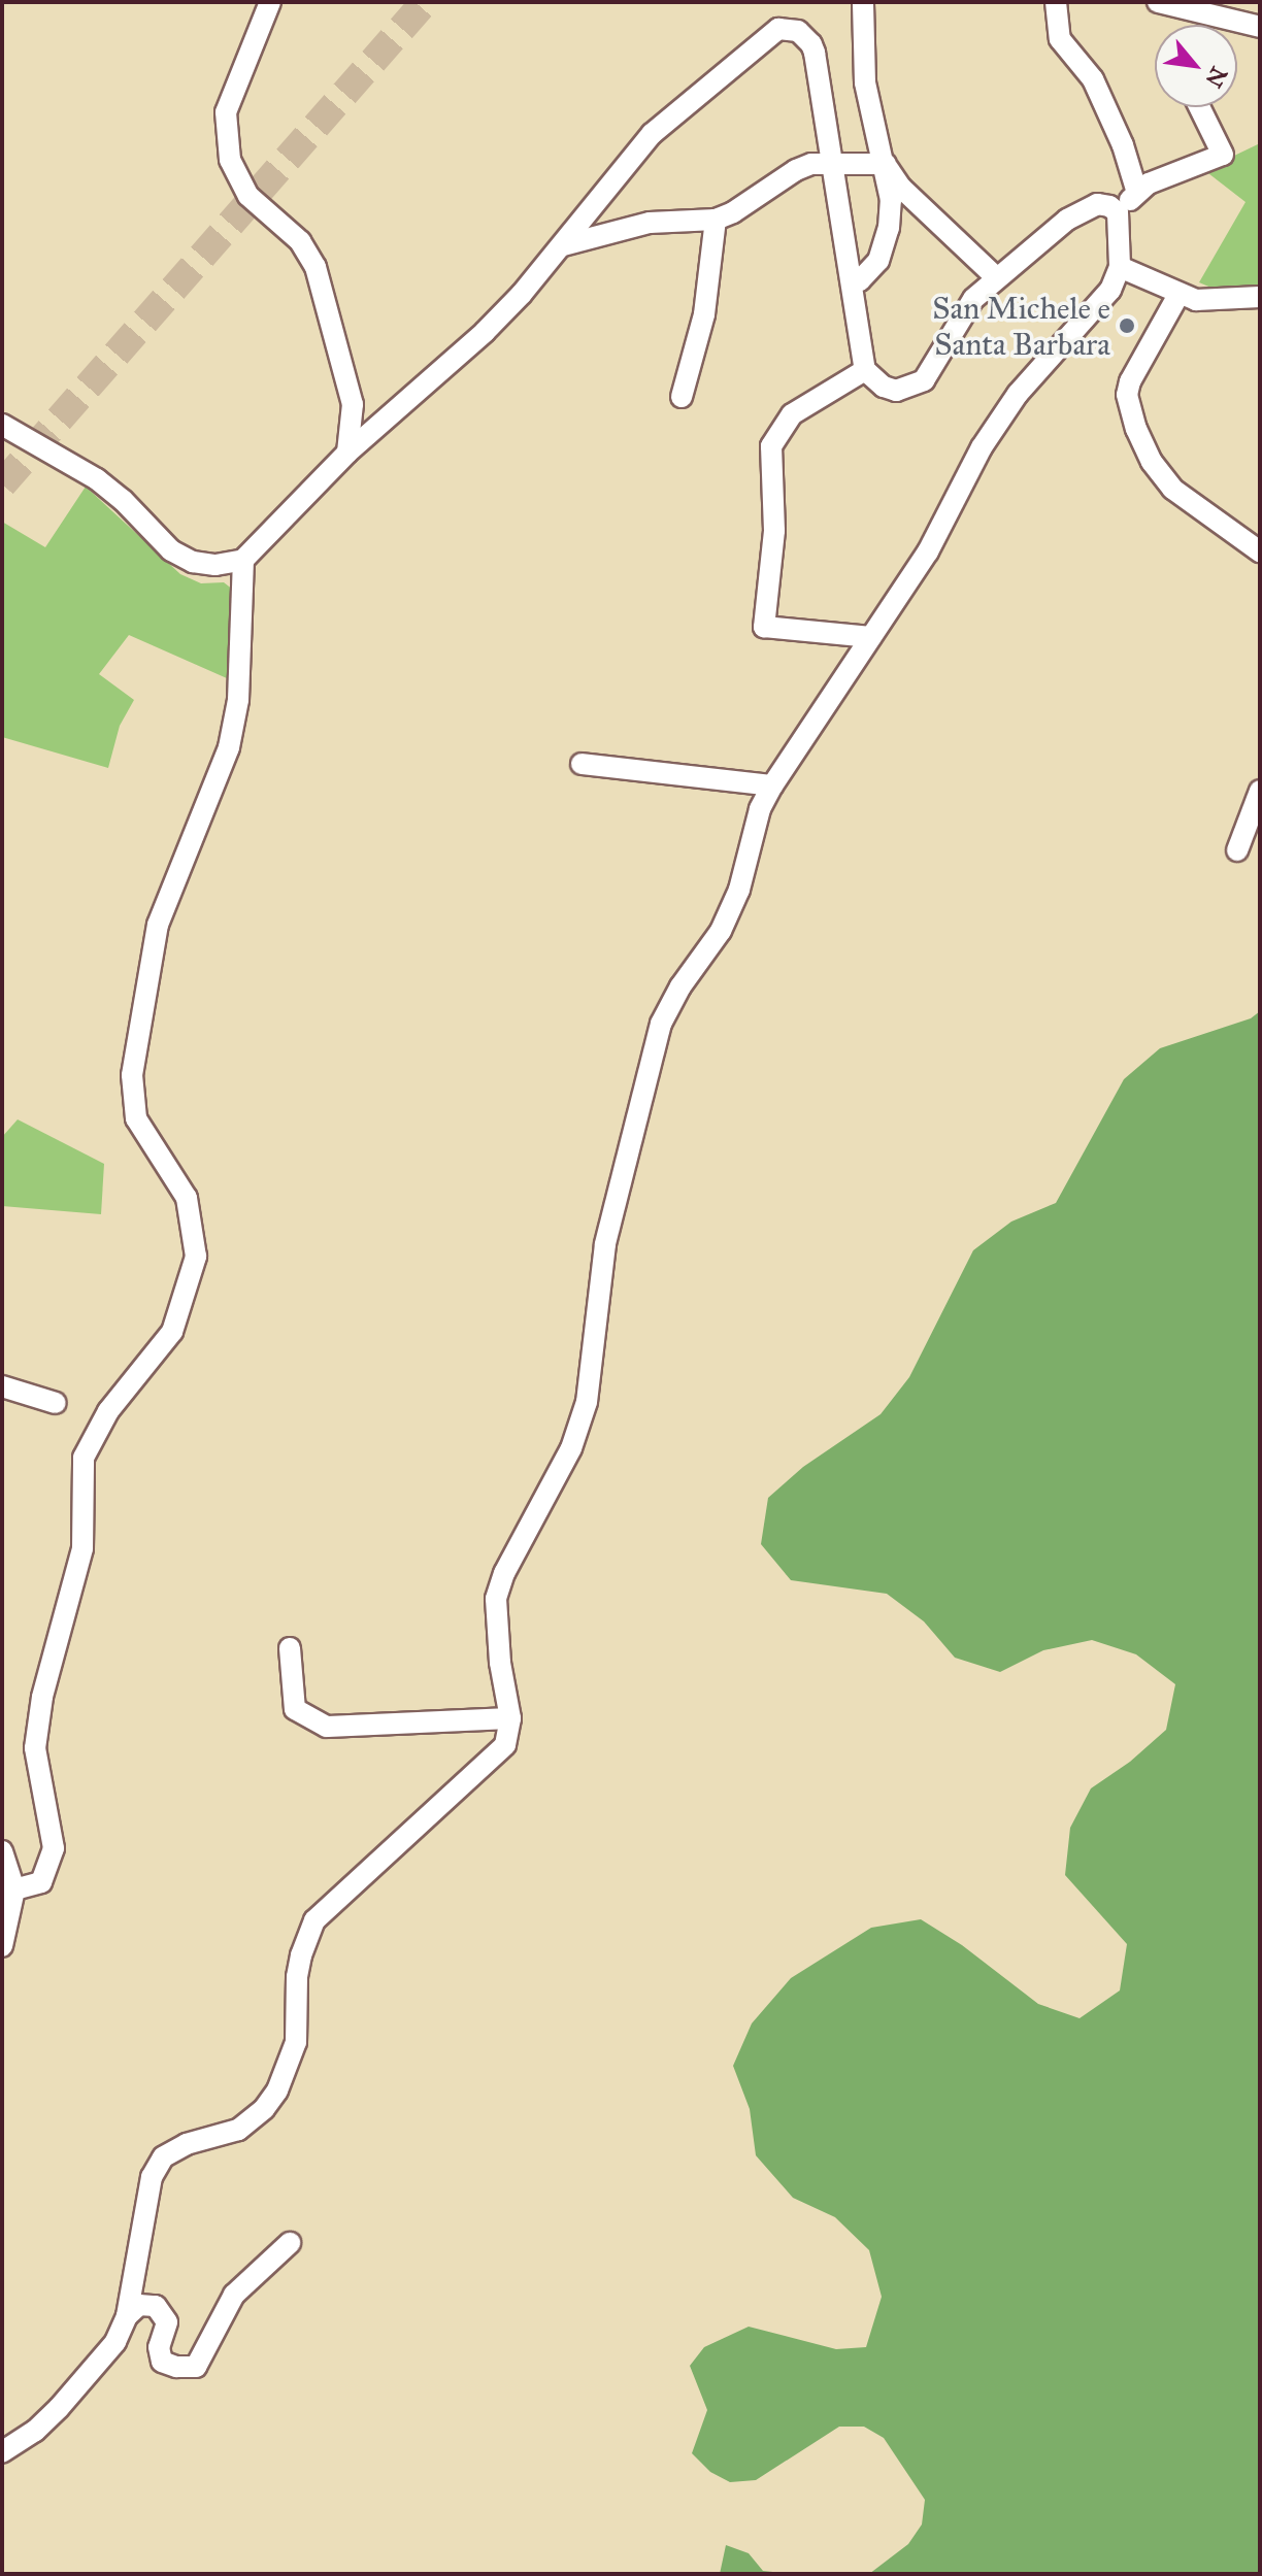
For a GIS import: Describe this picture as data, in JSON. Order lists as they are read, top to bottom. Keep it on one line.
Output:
{"places":["San Michele e Santa Barbara"],"north":"bottom right"}
